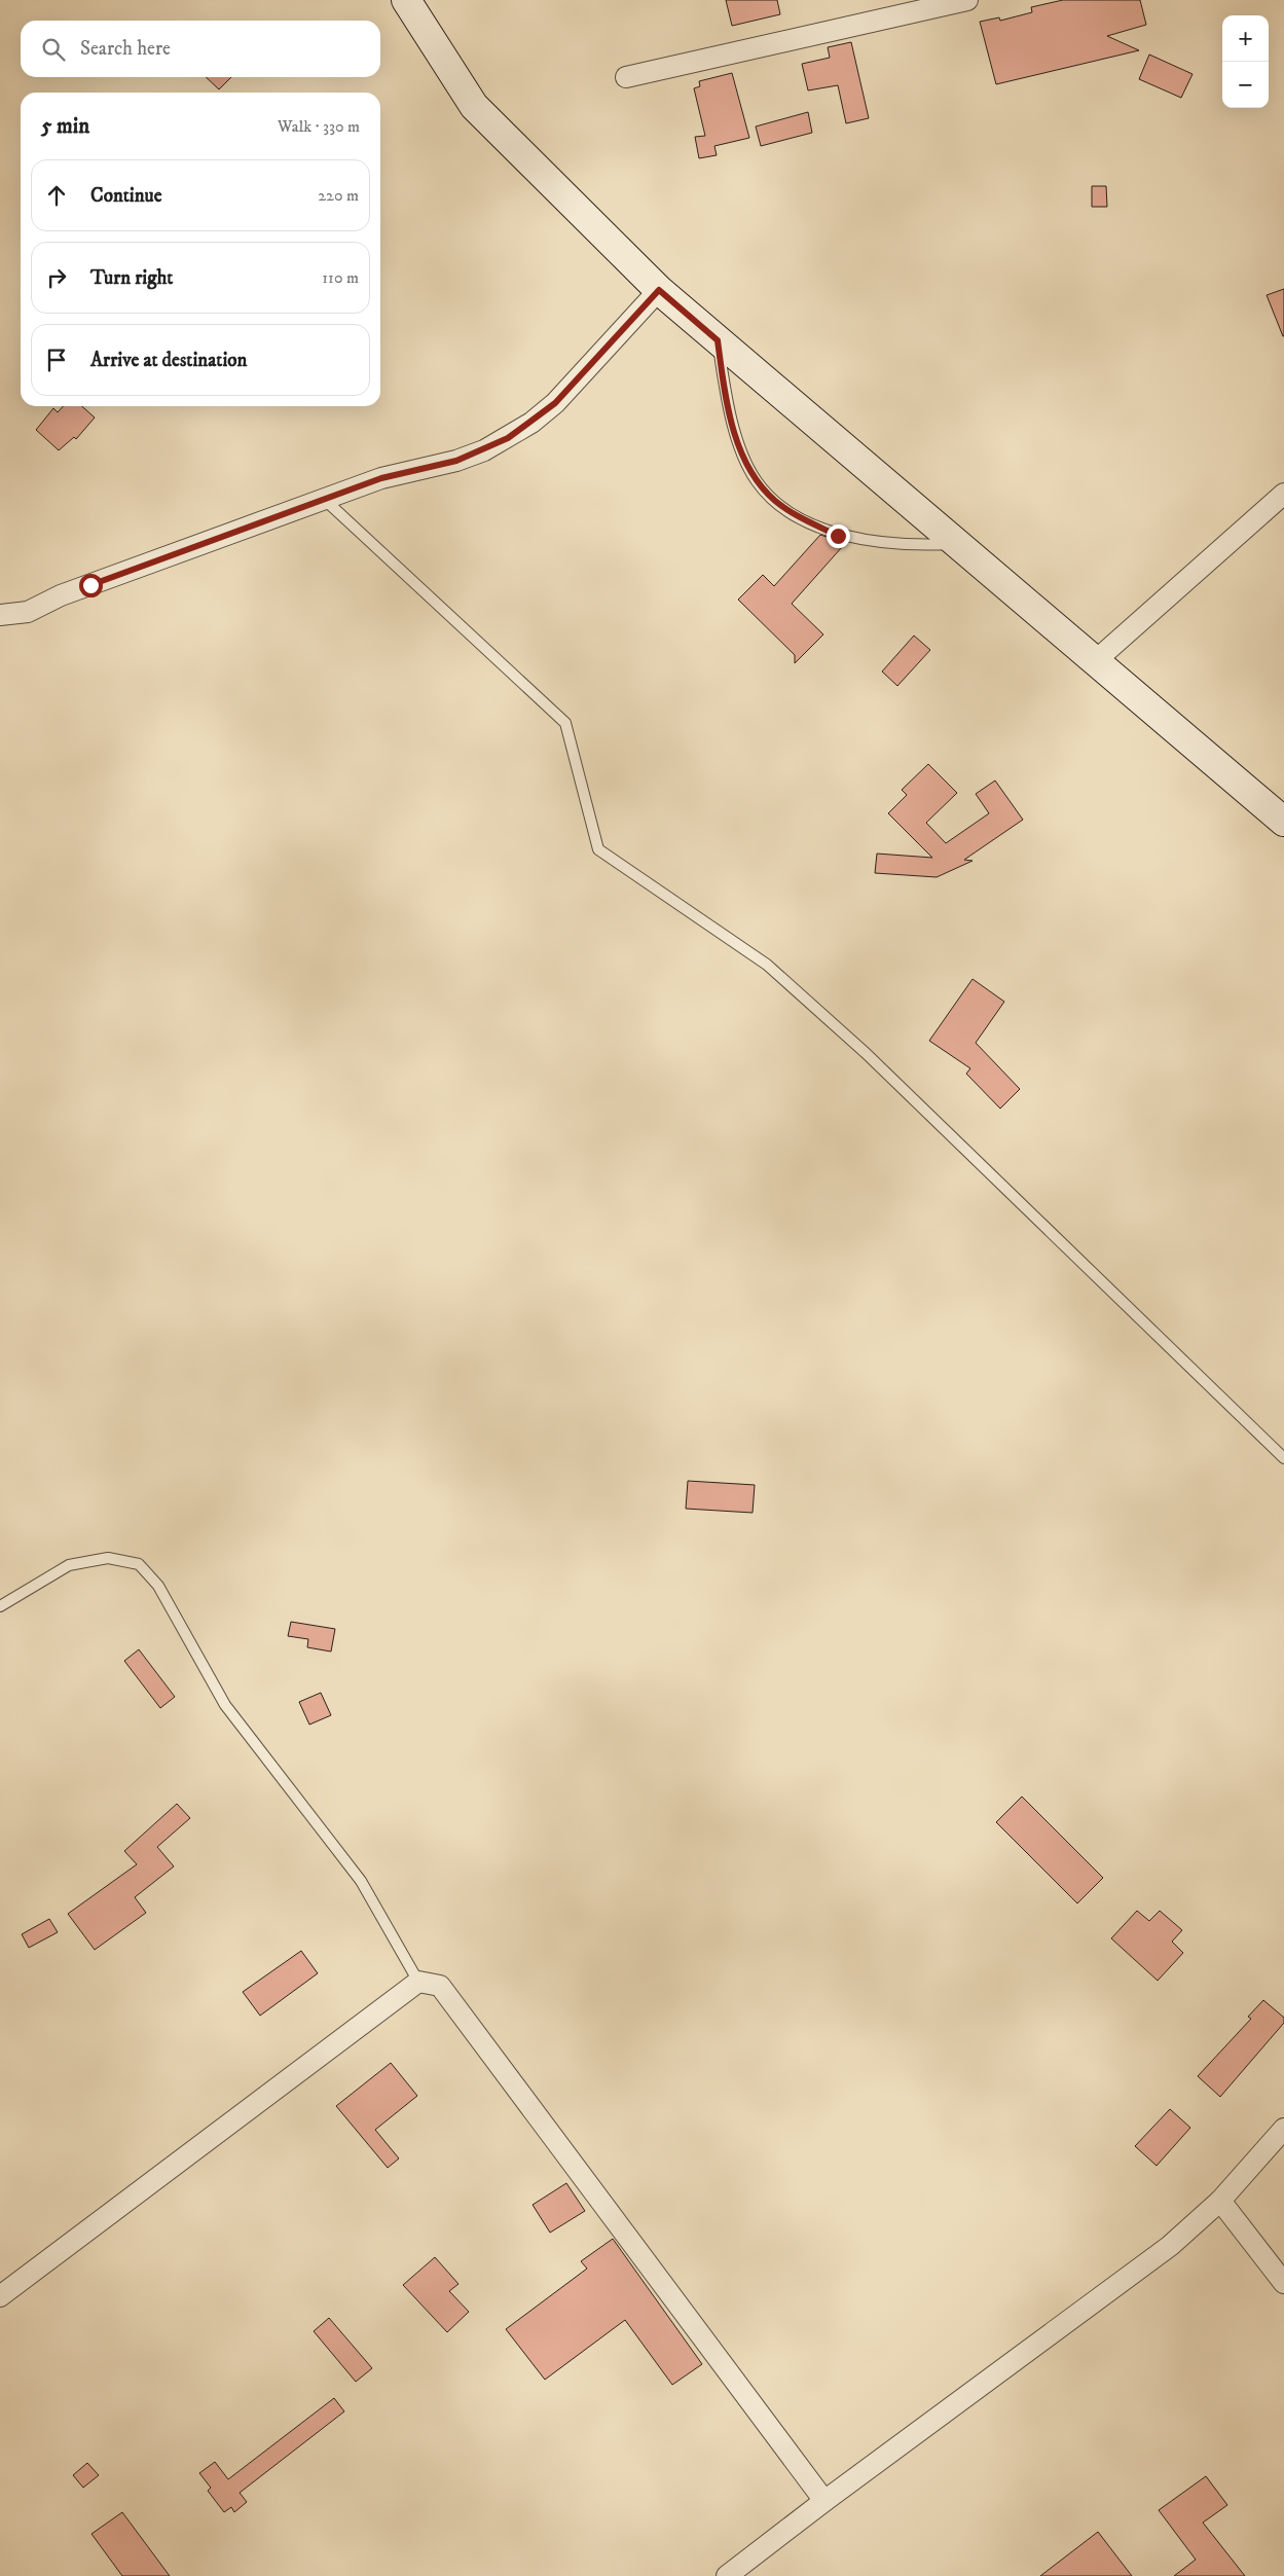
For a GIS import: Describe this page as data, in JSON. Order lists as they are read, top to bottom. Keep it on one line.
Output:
{"page":{"map_buttons":["+","−"],"search":"Search here","heading":["5 min","Walk · 330 m"],"list":[["Continue","220 m"],["Turn right","110 m"],"Arrive at destination"]}}
